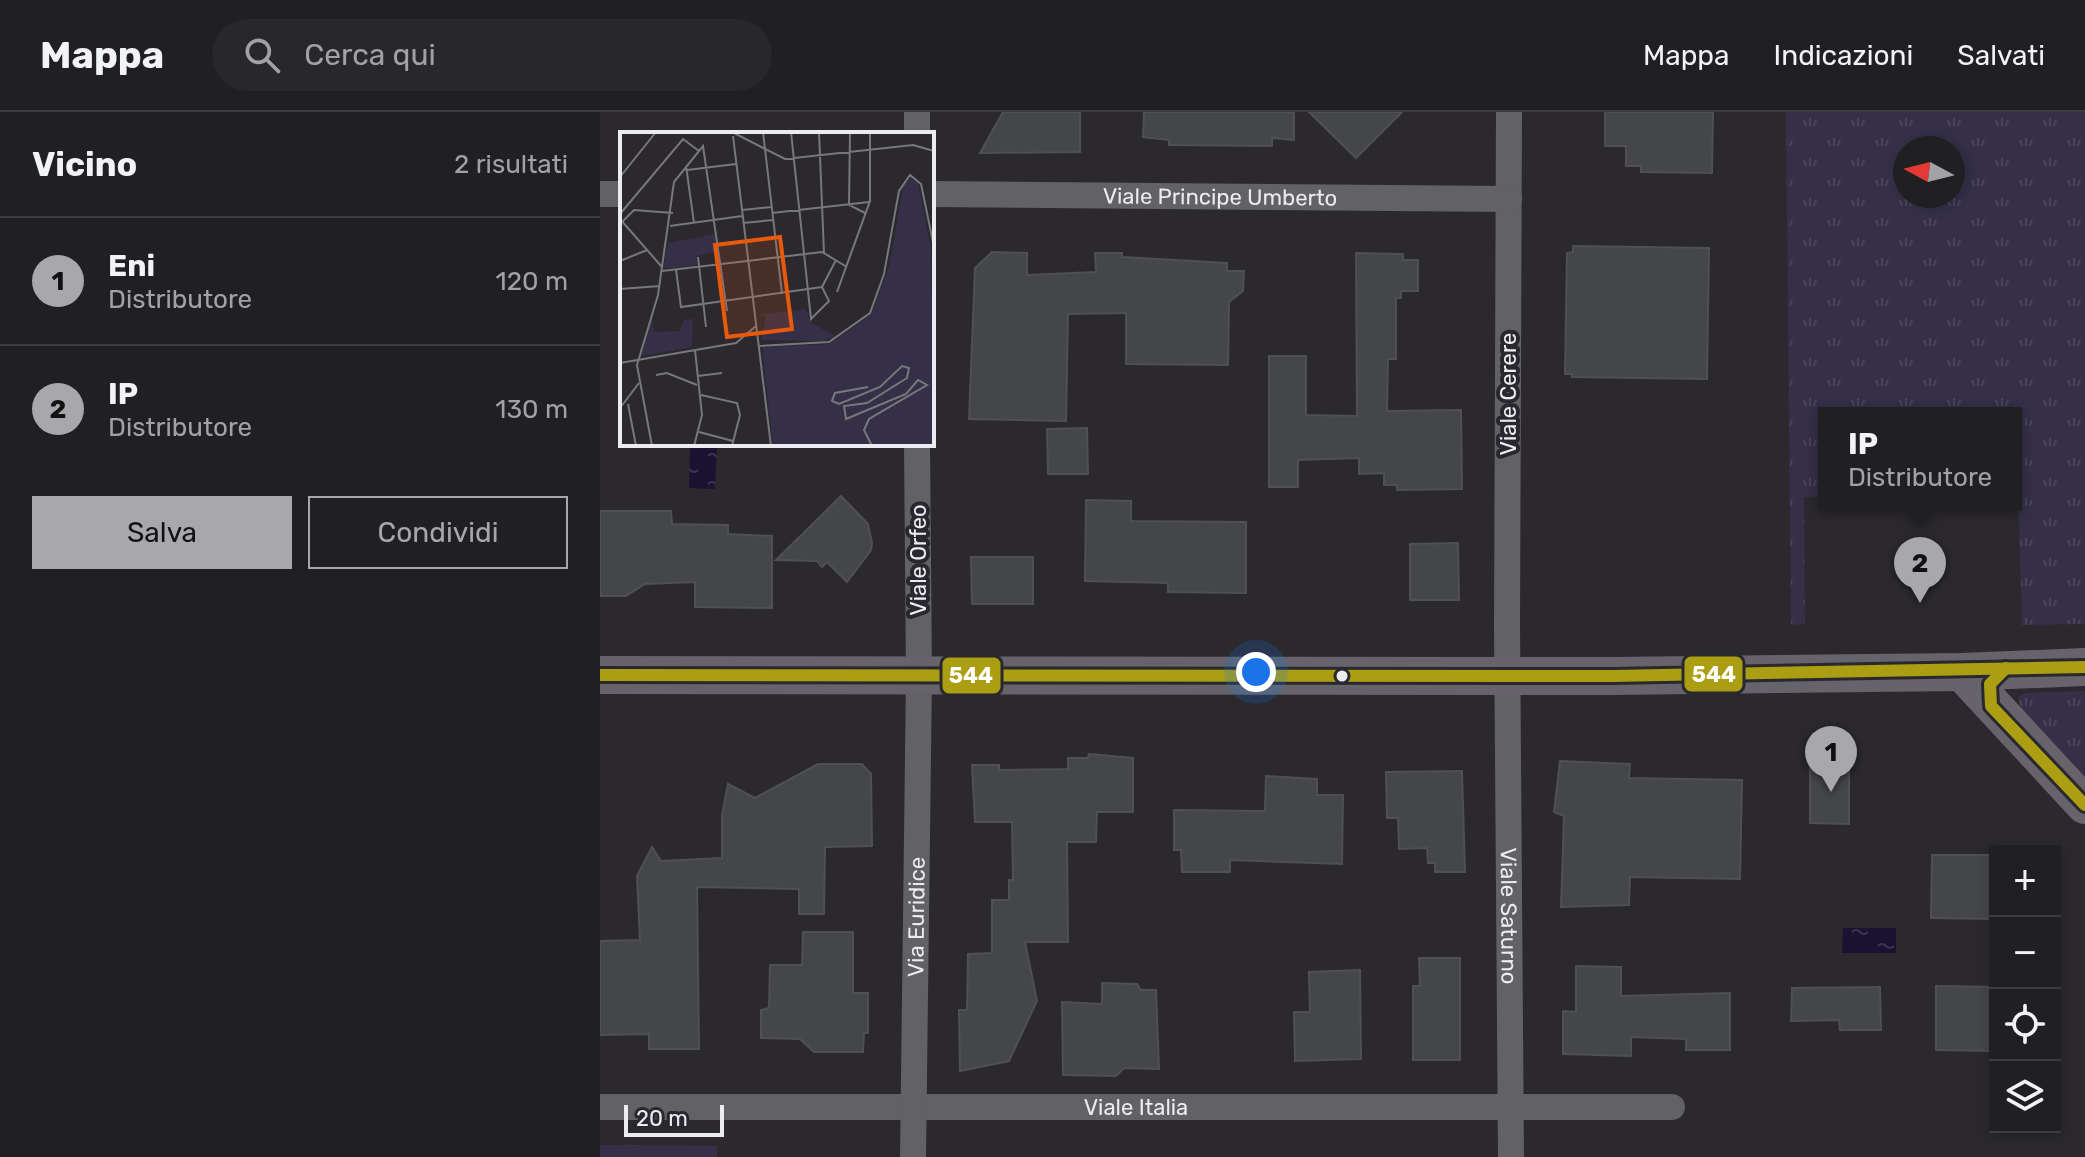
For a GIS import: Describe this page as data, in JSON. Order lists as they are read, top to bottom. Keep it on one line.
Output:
{"streets":{"street":["Viale Principe Umberto","Viale Cerere","Viale Orfeo","Via Euridice","Viale Saturno","Viale Italia"]},"crossings":[["Viale Principe Umberto","Viale Cerere"],["Viale Cerere","Viale Saturno"],["Viale Orfeo","Via Euridice"],["Via Euridice","Viale Italia"],["Viale Saturno","Viale Italia"]],"lines":["transit line 544"],"scale_bar":"20 m","north":"left","page":{"header":"Mappa","search":"Cerca qui","nav":["Mappa","Indicazioni","Salvati"],"heading":["Vicino","2 risultati"],"list":[{"mark":"1","name":"Eni","note":"Distributore","value":"120 m"},{"mark":"2","name":"IP","note":"Distributore","value":"130 m"}],"popup":["IP","Distributore"],"buttons":["Salva","Condividi"],"pins":["2","1"],"map_buttons":["+","−"],"scale":"20 m"}}
